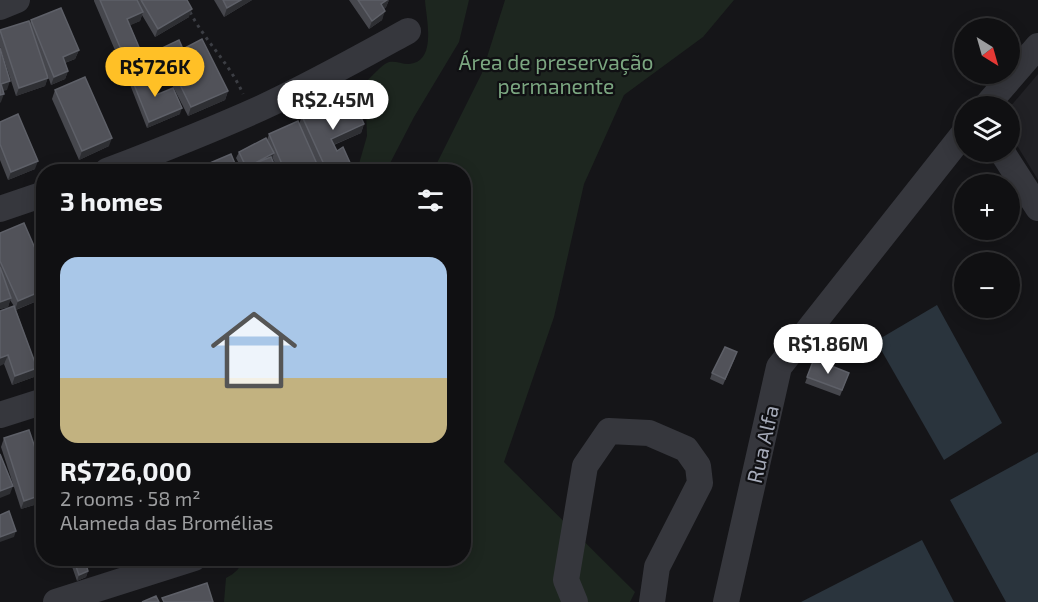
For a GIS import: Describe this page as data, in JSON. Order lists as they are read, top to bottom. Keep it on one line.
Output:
{"streets":{"street":["Rua Alfa"]},"parks":["Área de preservação permanente"],"north":"bottom right","page":{"map_buttons":["+","−"],"price":["R$726K","R$2.45M","R$1.86M"],"heading":"3 homes","list":[{"name":"R$726,000","note":"2 rooms · 58 m² · Alameda das Bromélias"}]}}
